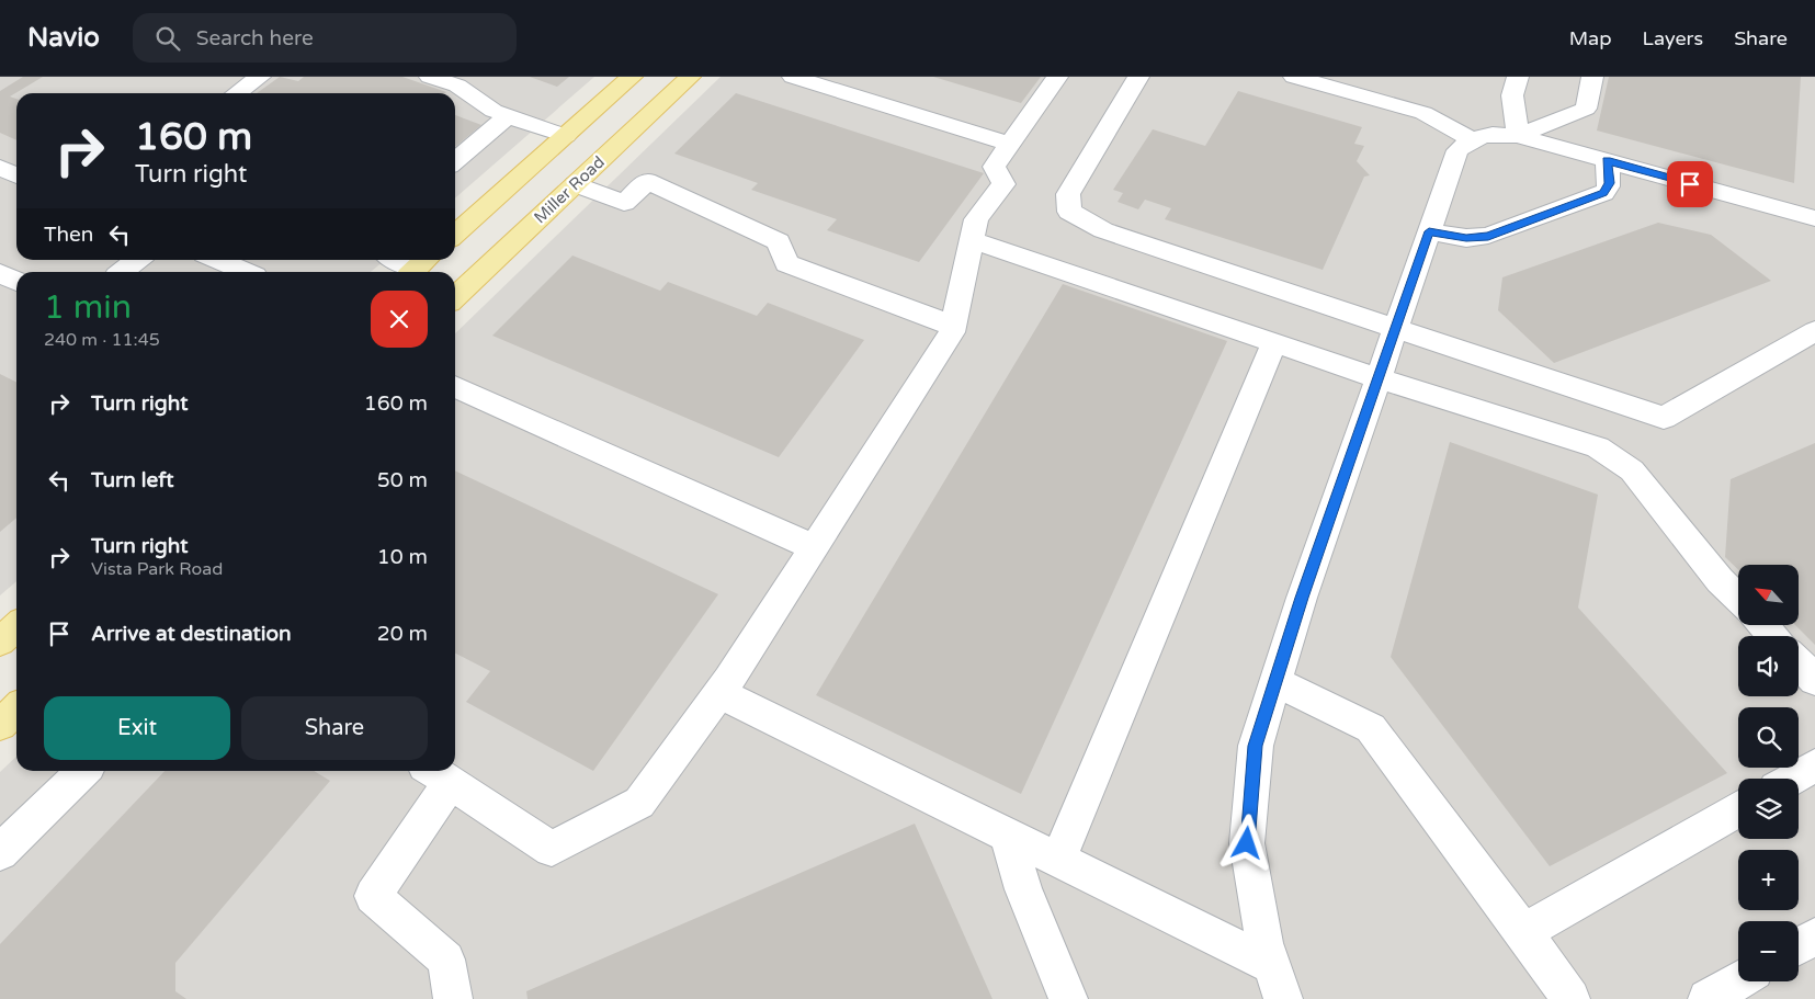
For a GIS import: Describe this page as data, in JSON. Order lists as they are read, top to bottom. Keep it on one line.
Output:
{"streets":{"main road":["Miller Road"]},"north":"top left","page":{"header":"Navio","search":"Search here","nav":["Map","Layers","Share"],"turn":["160 m","Turn right"],"then":"Then","heading":["1 min","240 m · 11:45"],"list":[{"name":"Turn right","value":"160 m"},{"name":"Turn left","value":"50 m"},{"name":"Turn right","note":"Vista Park Road","value":"10 m"},{"name":"Arrive at destination","value":"20 m"}],"map_buttons":["+","−"],"buttons":["Exit","Share"]}}
